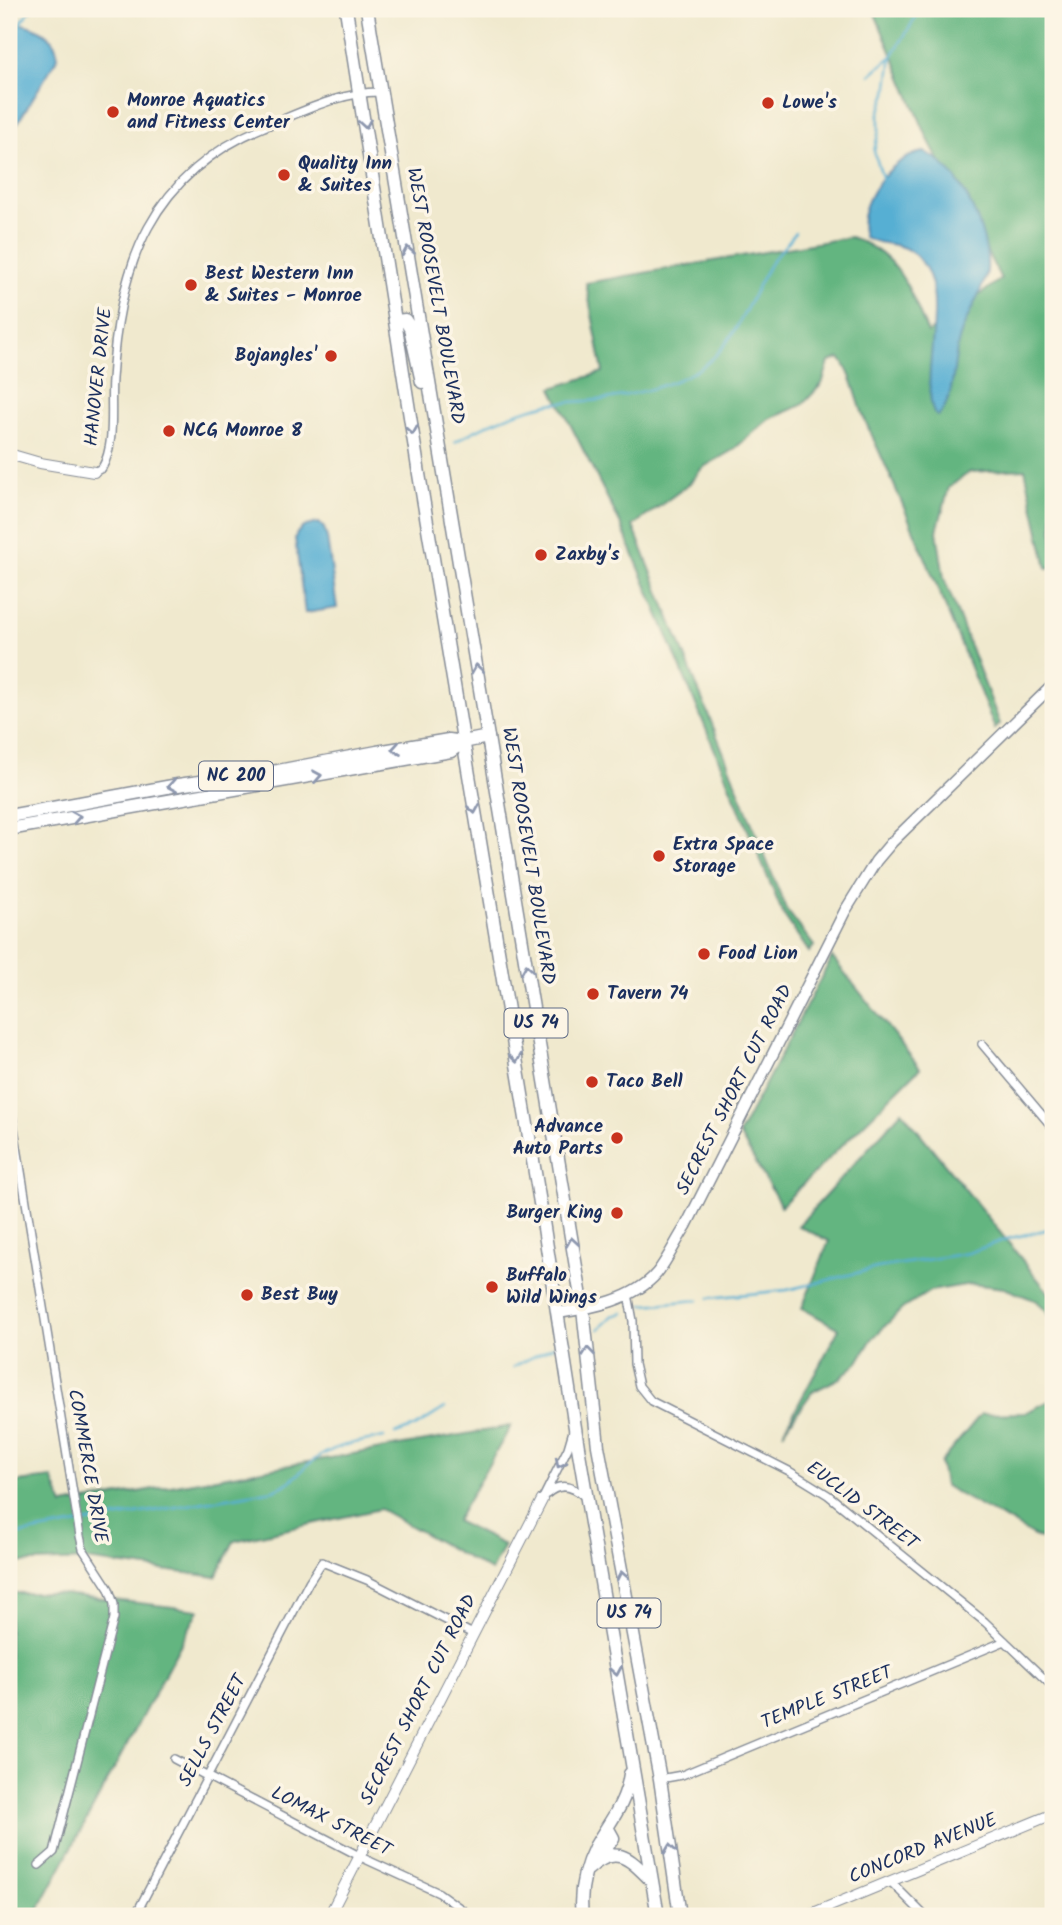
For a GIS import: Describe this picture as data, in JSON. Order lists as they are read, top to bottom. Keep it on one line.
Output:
{"streets":{"main road":["WEST ROOSEVELT BOULEVARD","NC 200","US 74","SECREST SHORT CUT ROAD"],"street":["HANOVER DRIVE","COMMERCE DRIVE","EUCLID STREET","TEMPLE STREET","SELLS STREET","LOMAX STREET","CONCORD AVENUE"]},"crossings":[["WEST ROOSEVELT BOULEVARD","HANOVER DRIVE"],["WEST ROOSEVELT BOULEVARD","NC 200"],["WEST ROOSEVELT BOULEVARD","SECREST SHORT CUT ROAD"],["WEST ROOSEVELT BOULEVARD","TEMPLE STREET"],["SECREST SHORT CUT ROAD","EUCLID STREET"],["SECREST SHORT CUT ROAD","SELLS STREET"],["SECREST SHORT CUT ROAD","LOMAX STREET"],["EUCLID STREET","TEMPLE STREET"],["SELLS STREET","LOMAX STREET"]],"places":["Lowe's","Monroe Aquatics and Fitness Center","Quality Inn & Suites","Best Western Inn & Suites - Monroe","Bojangles'","NCG Monroe 8","Zaxby's","Extra Space Storage","Food Lion","Tavern 74","Taco Bell","Advance Auto Parts","Burger King","Buffalo Wild Wings","Best Buy"]}
